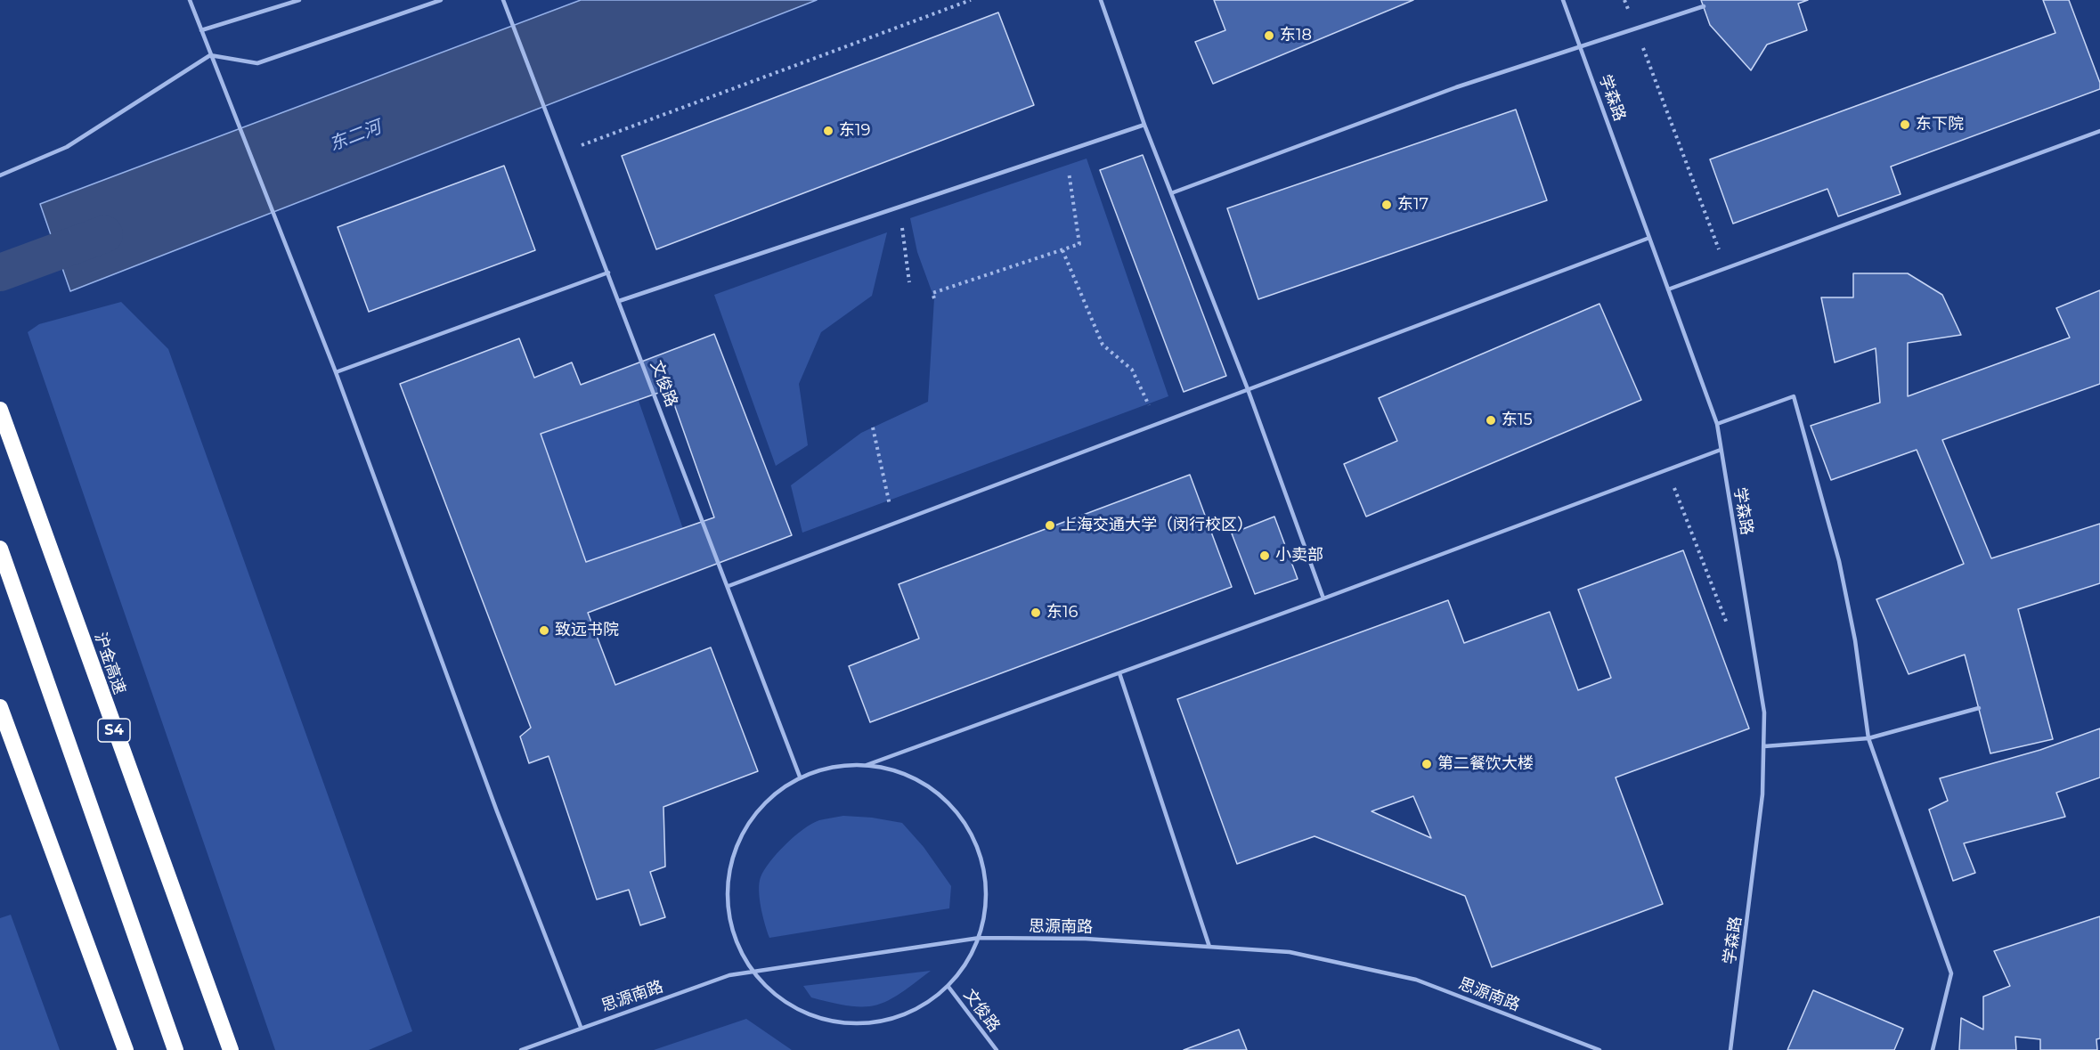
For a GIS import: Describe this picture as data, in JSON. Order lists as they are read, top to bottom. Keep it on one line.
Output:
{"streets":{"highway":["沪金高速","S4"],"lane":["学森路","文俊路","思源南路"]},"water":["东二河"],"places":["东18","东下院","东19","东17","东15","上海交通大学（闵行校区）","小卖部","东16","致远书院","第二餐饮大楼"]}
